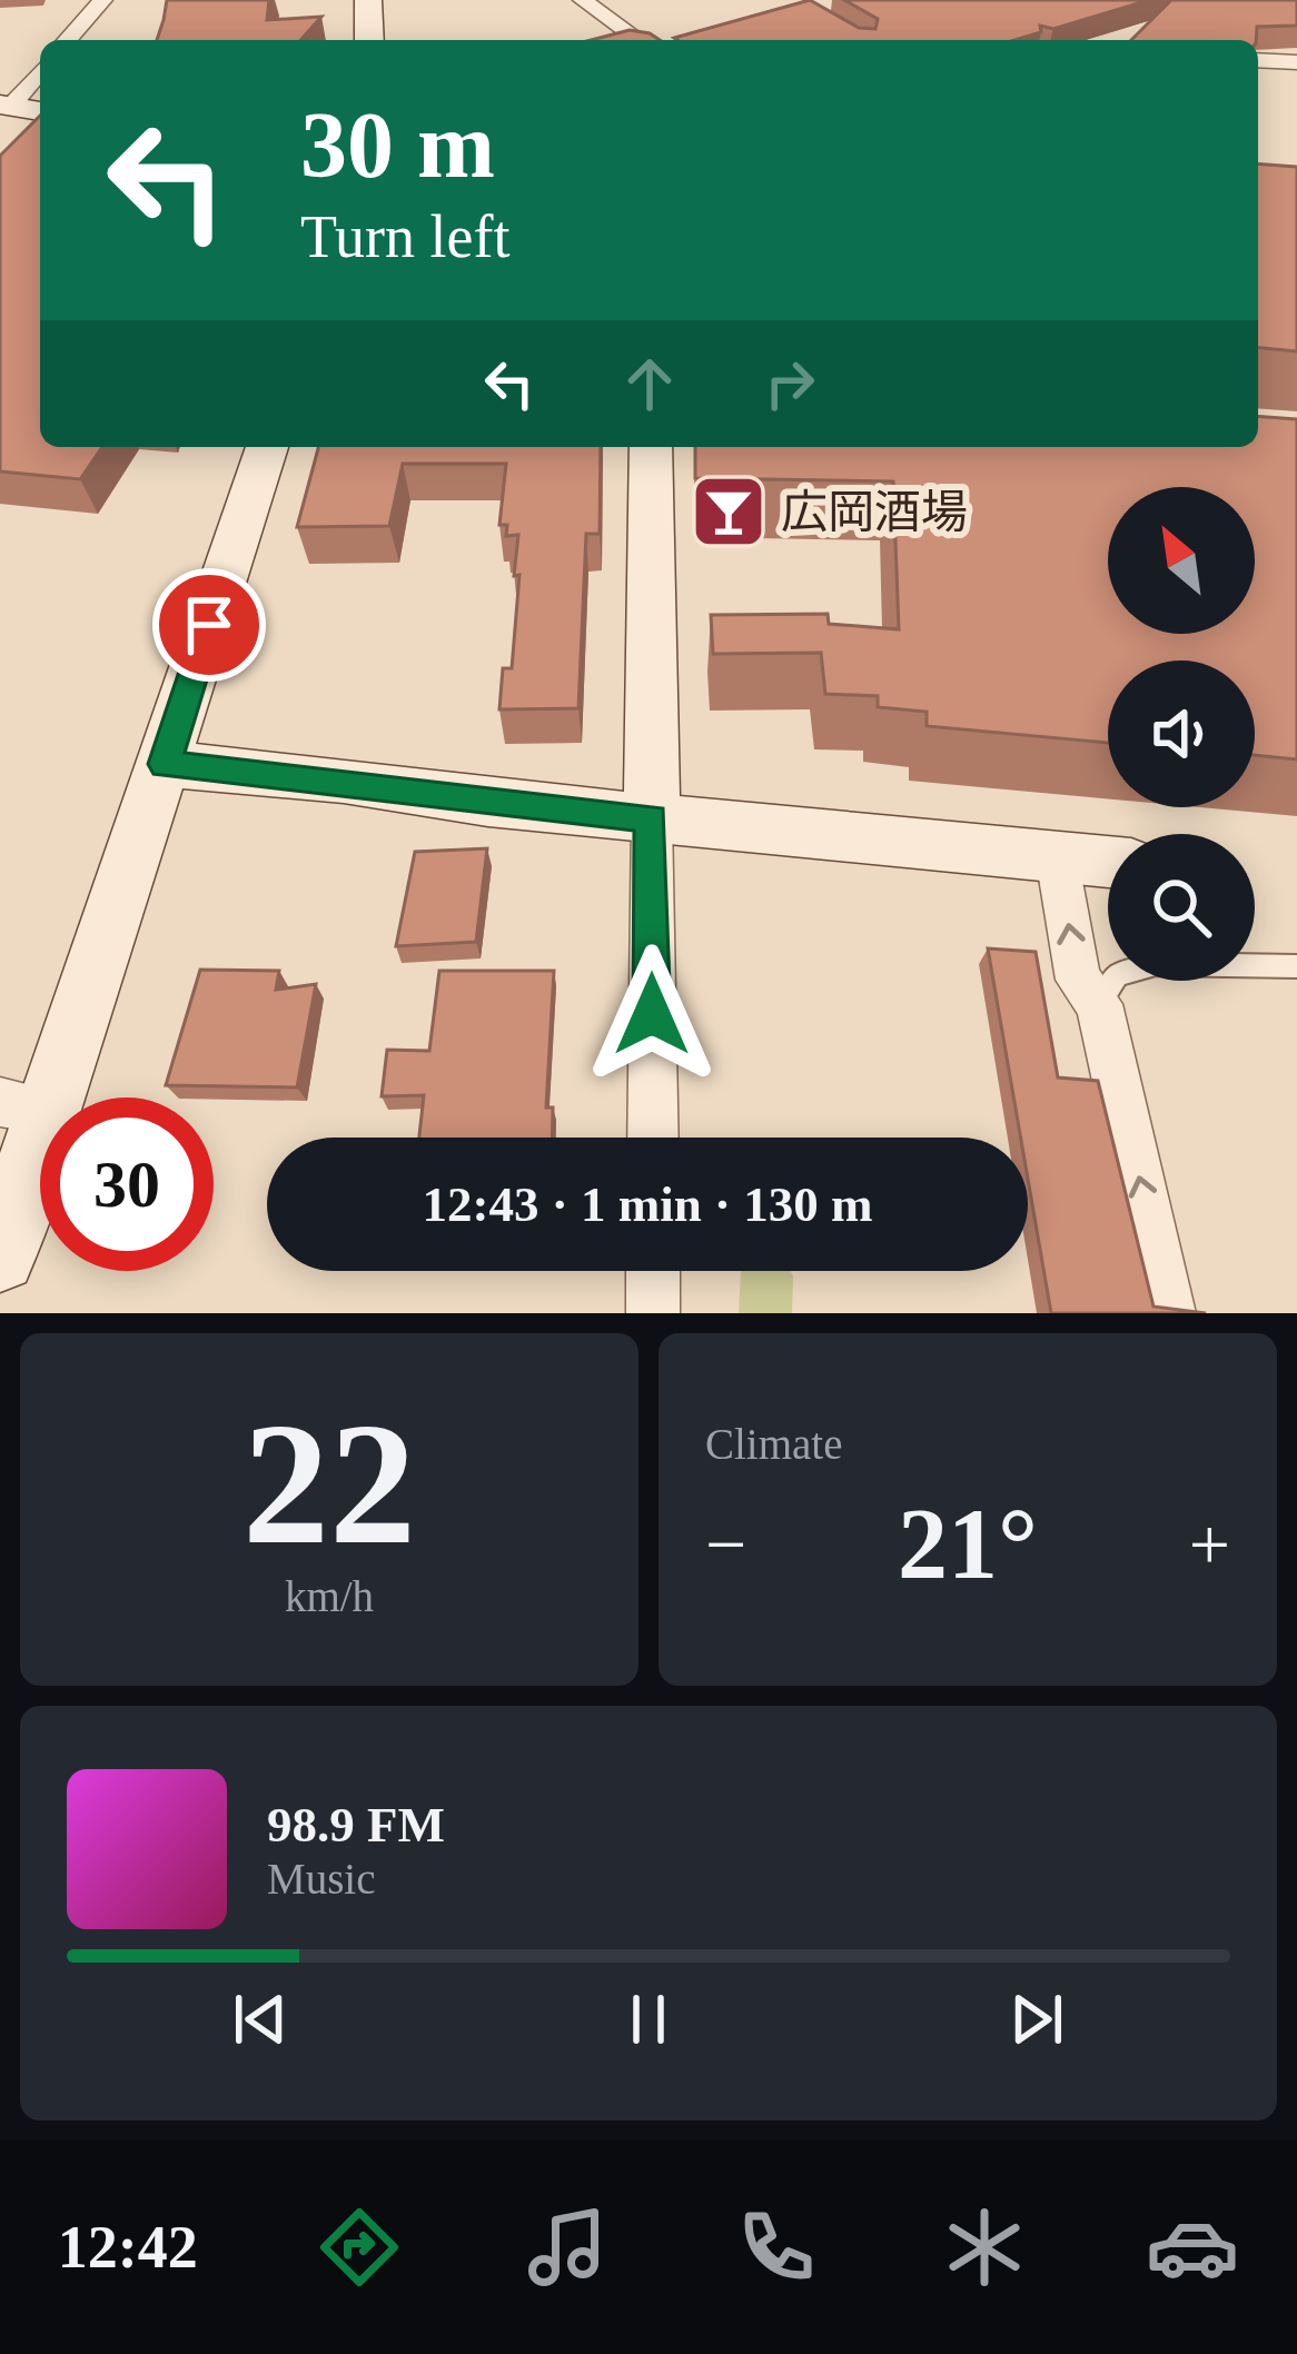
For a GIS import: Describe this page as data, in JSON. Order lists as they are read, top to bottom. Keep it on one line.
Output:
{"places":{"bar":["広岡酒場"]},"north":"top left","page":{"turn":["30 m","Turn left"],"limit":"30","trip":"12:43 · 1 min · 130 m","tile":[["22","km/h"],"Climate"],"heat":["−","21°","+"],"song":["98.9 FM","Music"],"tabs":"12:42"}}
